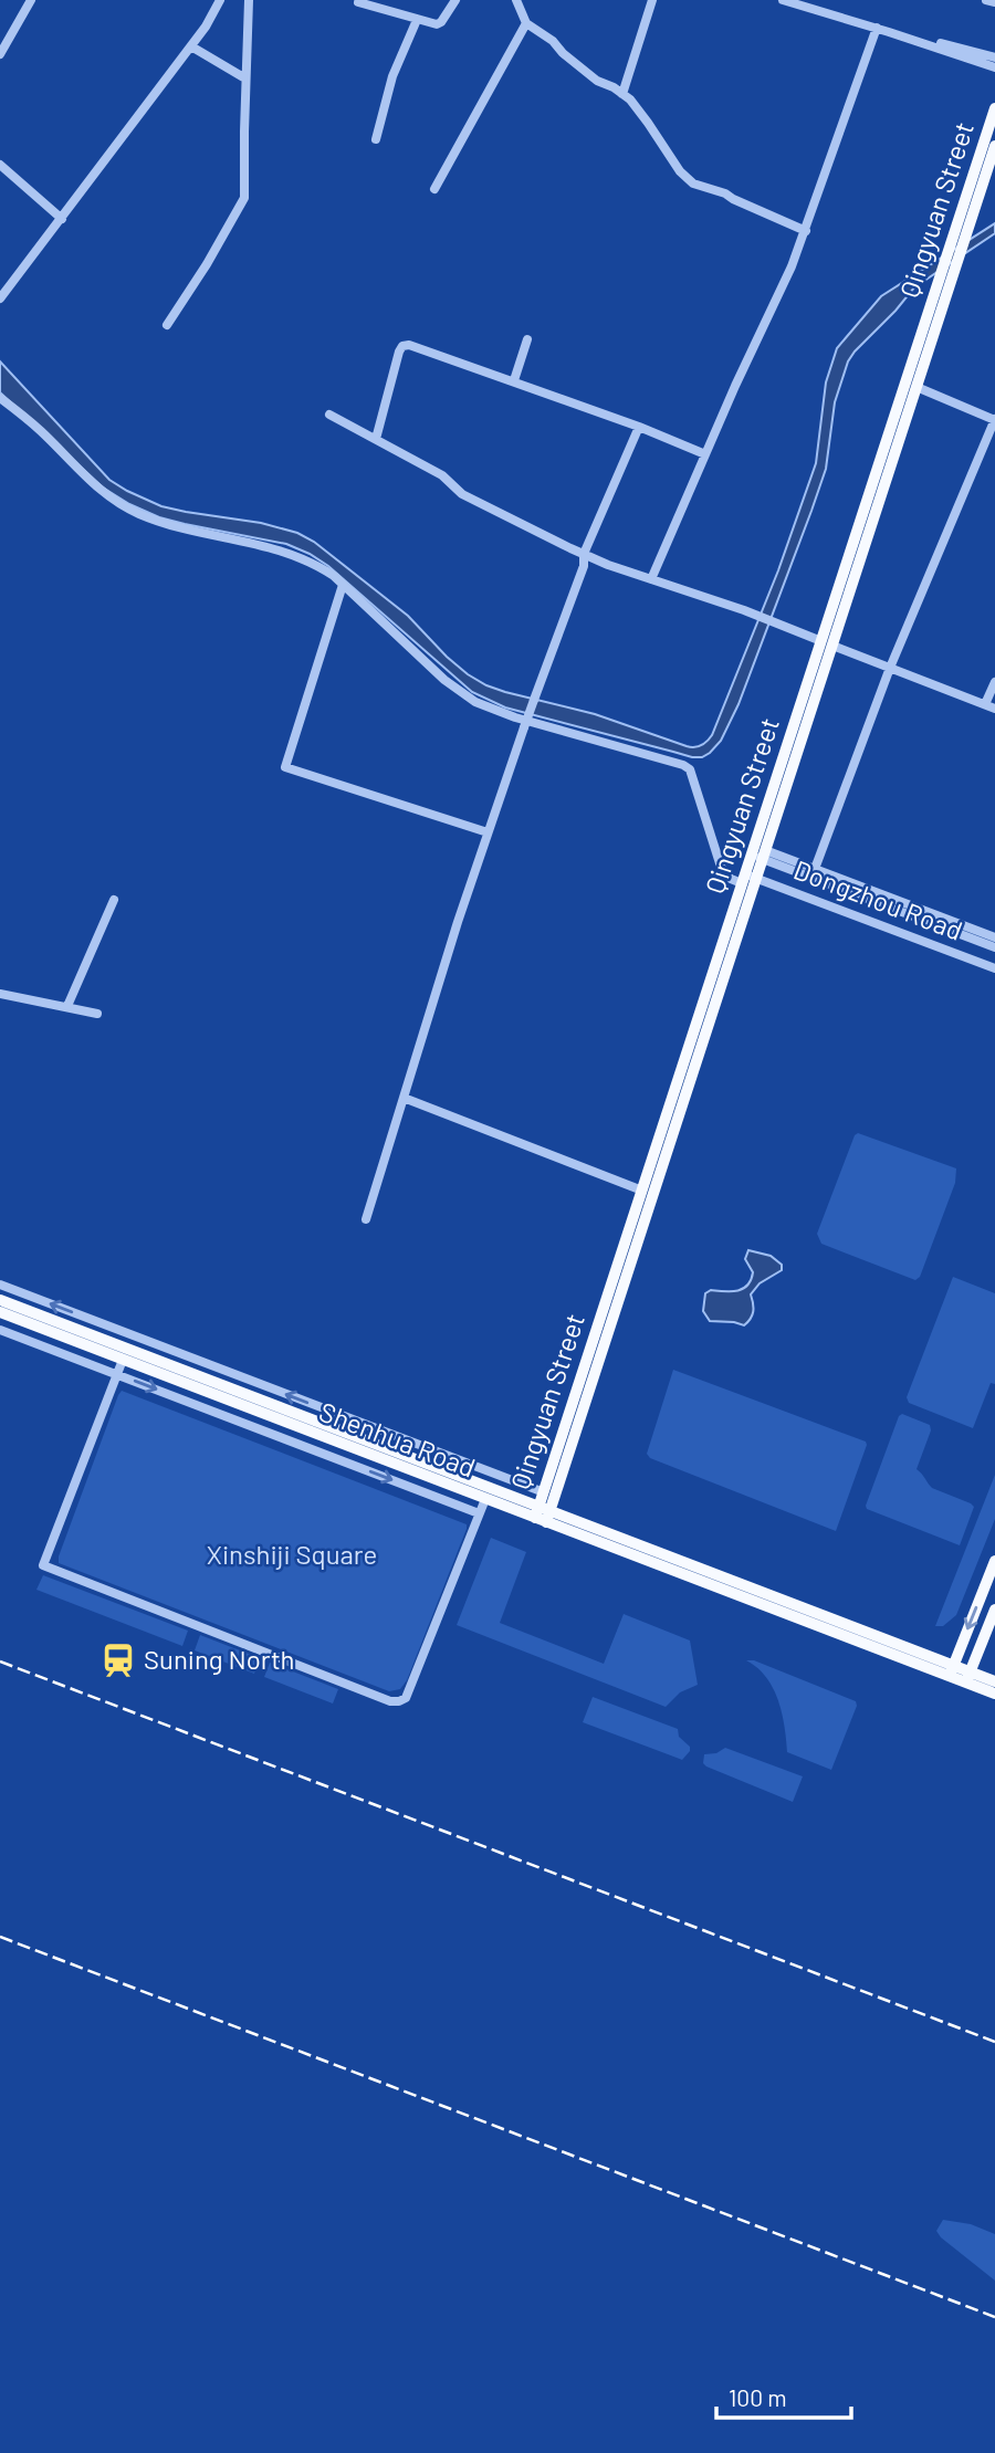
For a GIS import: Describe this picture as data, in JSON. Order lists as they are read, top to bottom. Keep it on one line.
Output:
{"streets":{"main road":["Qingyuan Street","Shenhua Road"],"street":["Dongzhou Road"]},"crossings":[["Qingyuan Street","Dongzhou Road"],["Qingyuan Street","Shenhua Road"]],"parks":["Xinshiji Square"],"places":{"station":["Suning North"]},"scale_bar":"100 m"}
